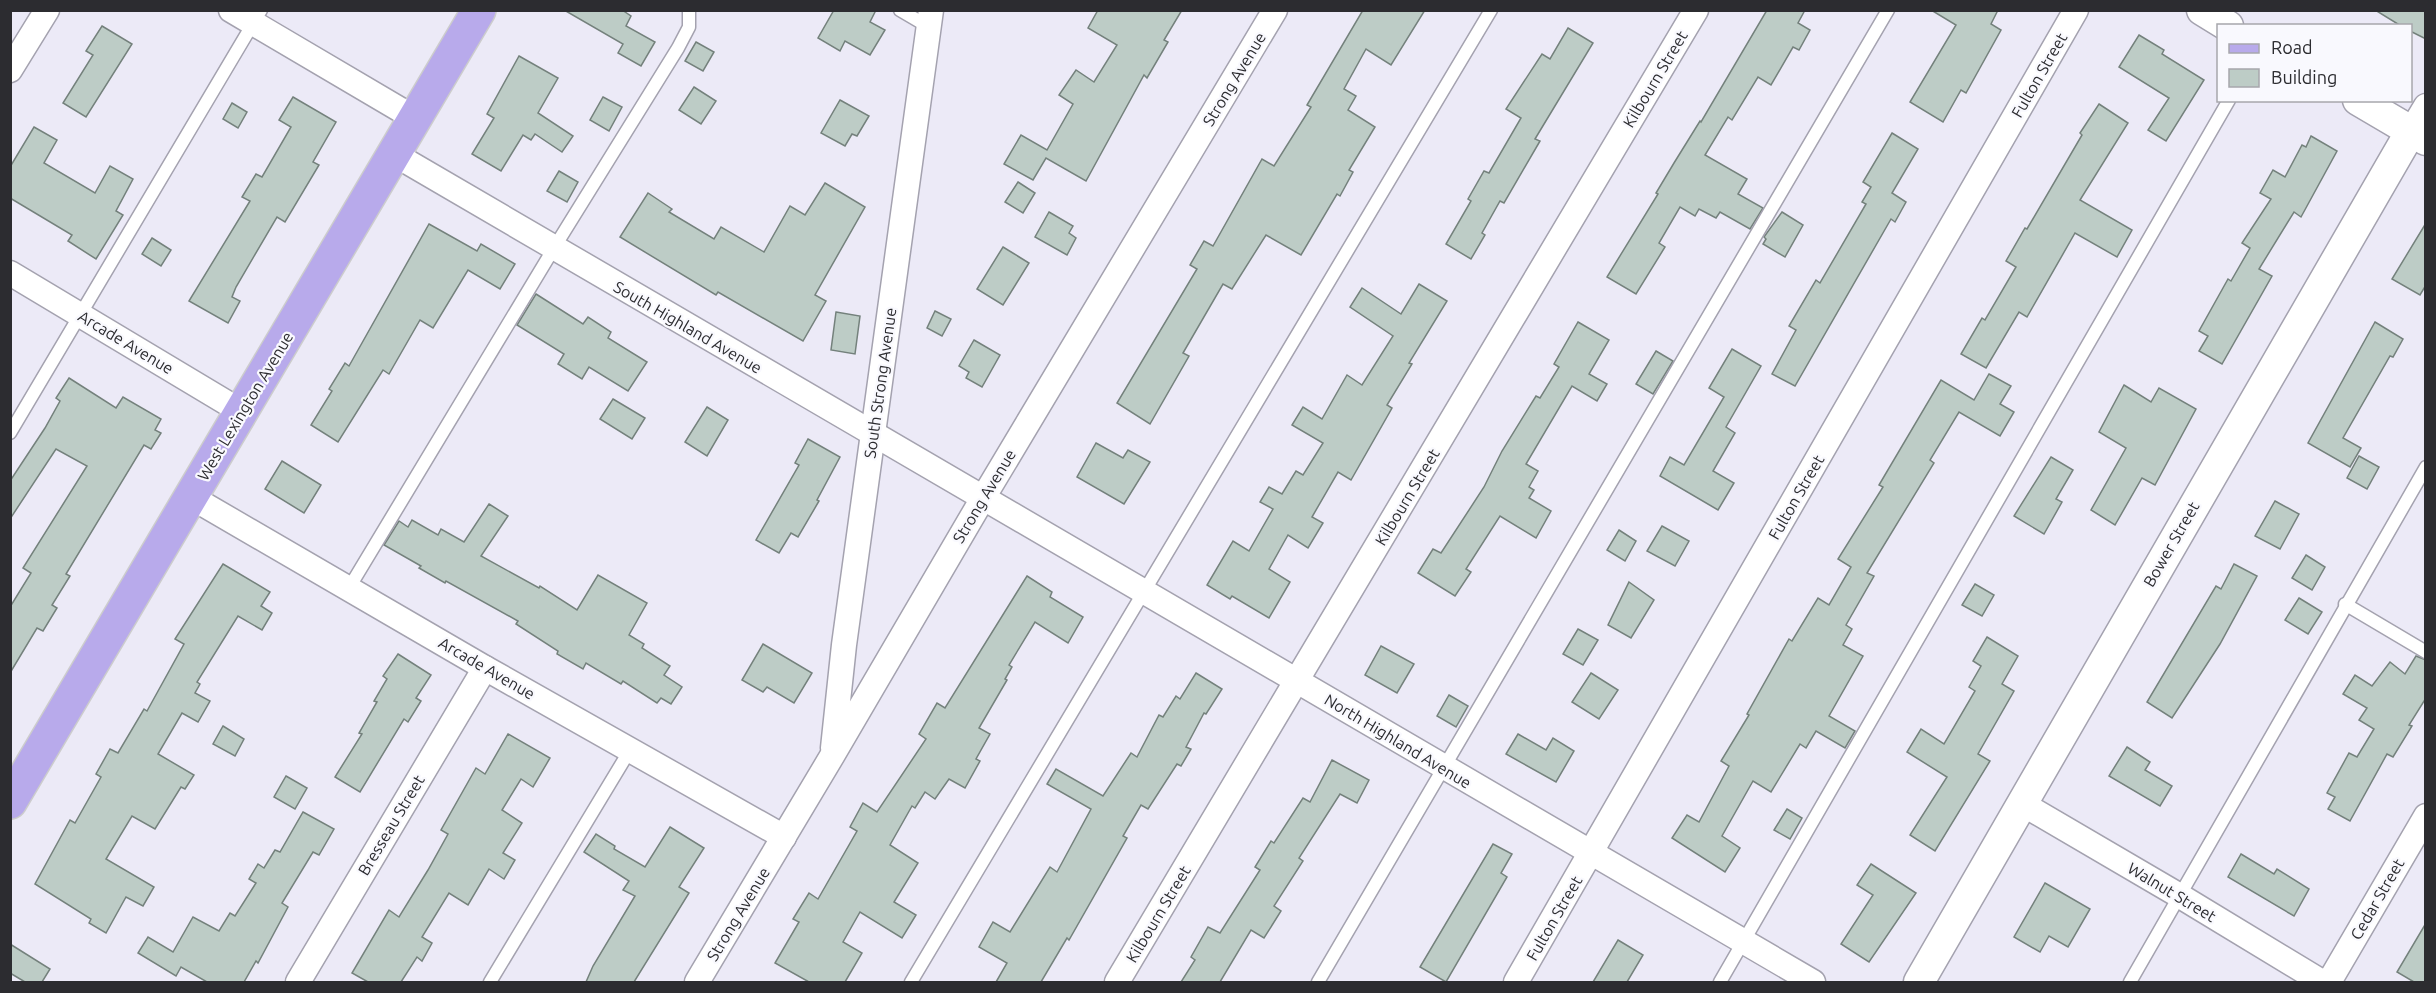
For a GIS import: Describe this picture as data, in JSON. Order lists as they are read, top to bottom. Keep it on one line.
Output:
{"streets":{"main road":["West Lexington Avenue"],"street":["Fulton Street","Strong Avenue","Kilbourn Street","South Highland Avenue","Arcade Avenue","South Strong Avenue","Bower Street","North Highland Avenue","Bresseau Street","Walnut Street","Cedar Street"]},"crossings":[["Fulton Street","North Highland Avenue"],["Strong Avenue","South Highland Avenue"],["Strong Avenue","Arcade Avenue"],["Strong Avenue","South Strong Avenue"],["Strong Avenue","North Highland Avenue"],["Kilbourn Street","North Highland Avenue"],["South Highland Avenue","South Strong Avenue"],["South Highland Avenue","West Lexington Avenue"],["South Highland Avenue","North Highland Avenue"],["Arcade Avenue","West Lexington Avenue"],["Arcade Avenue","Bresseau Street"],["Bower Street","Walnut Street"]],"legend":["Road","Building"]}
